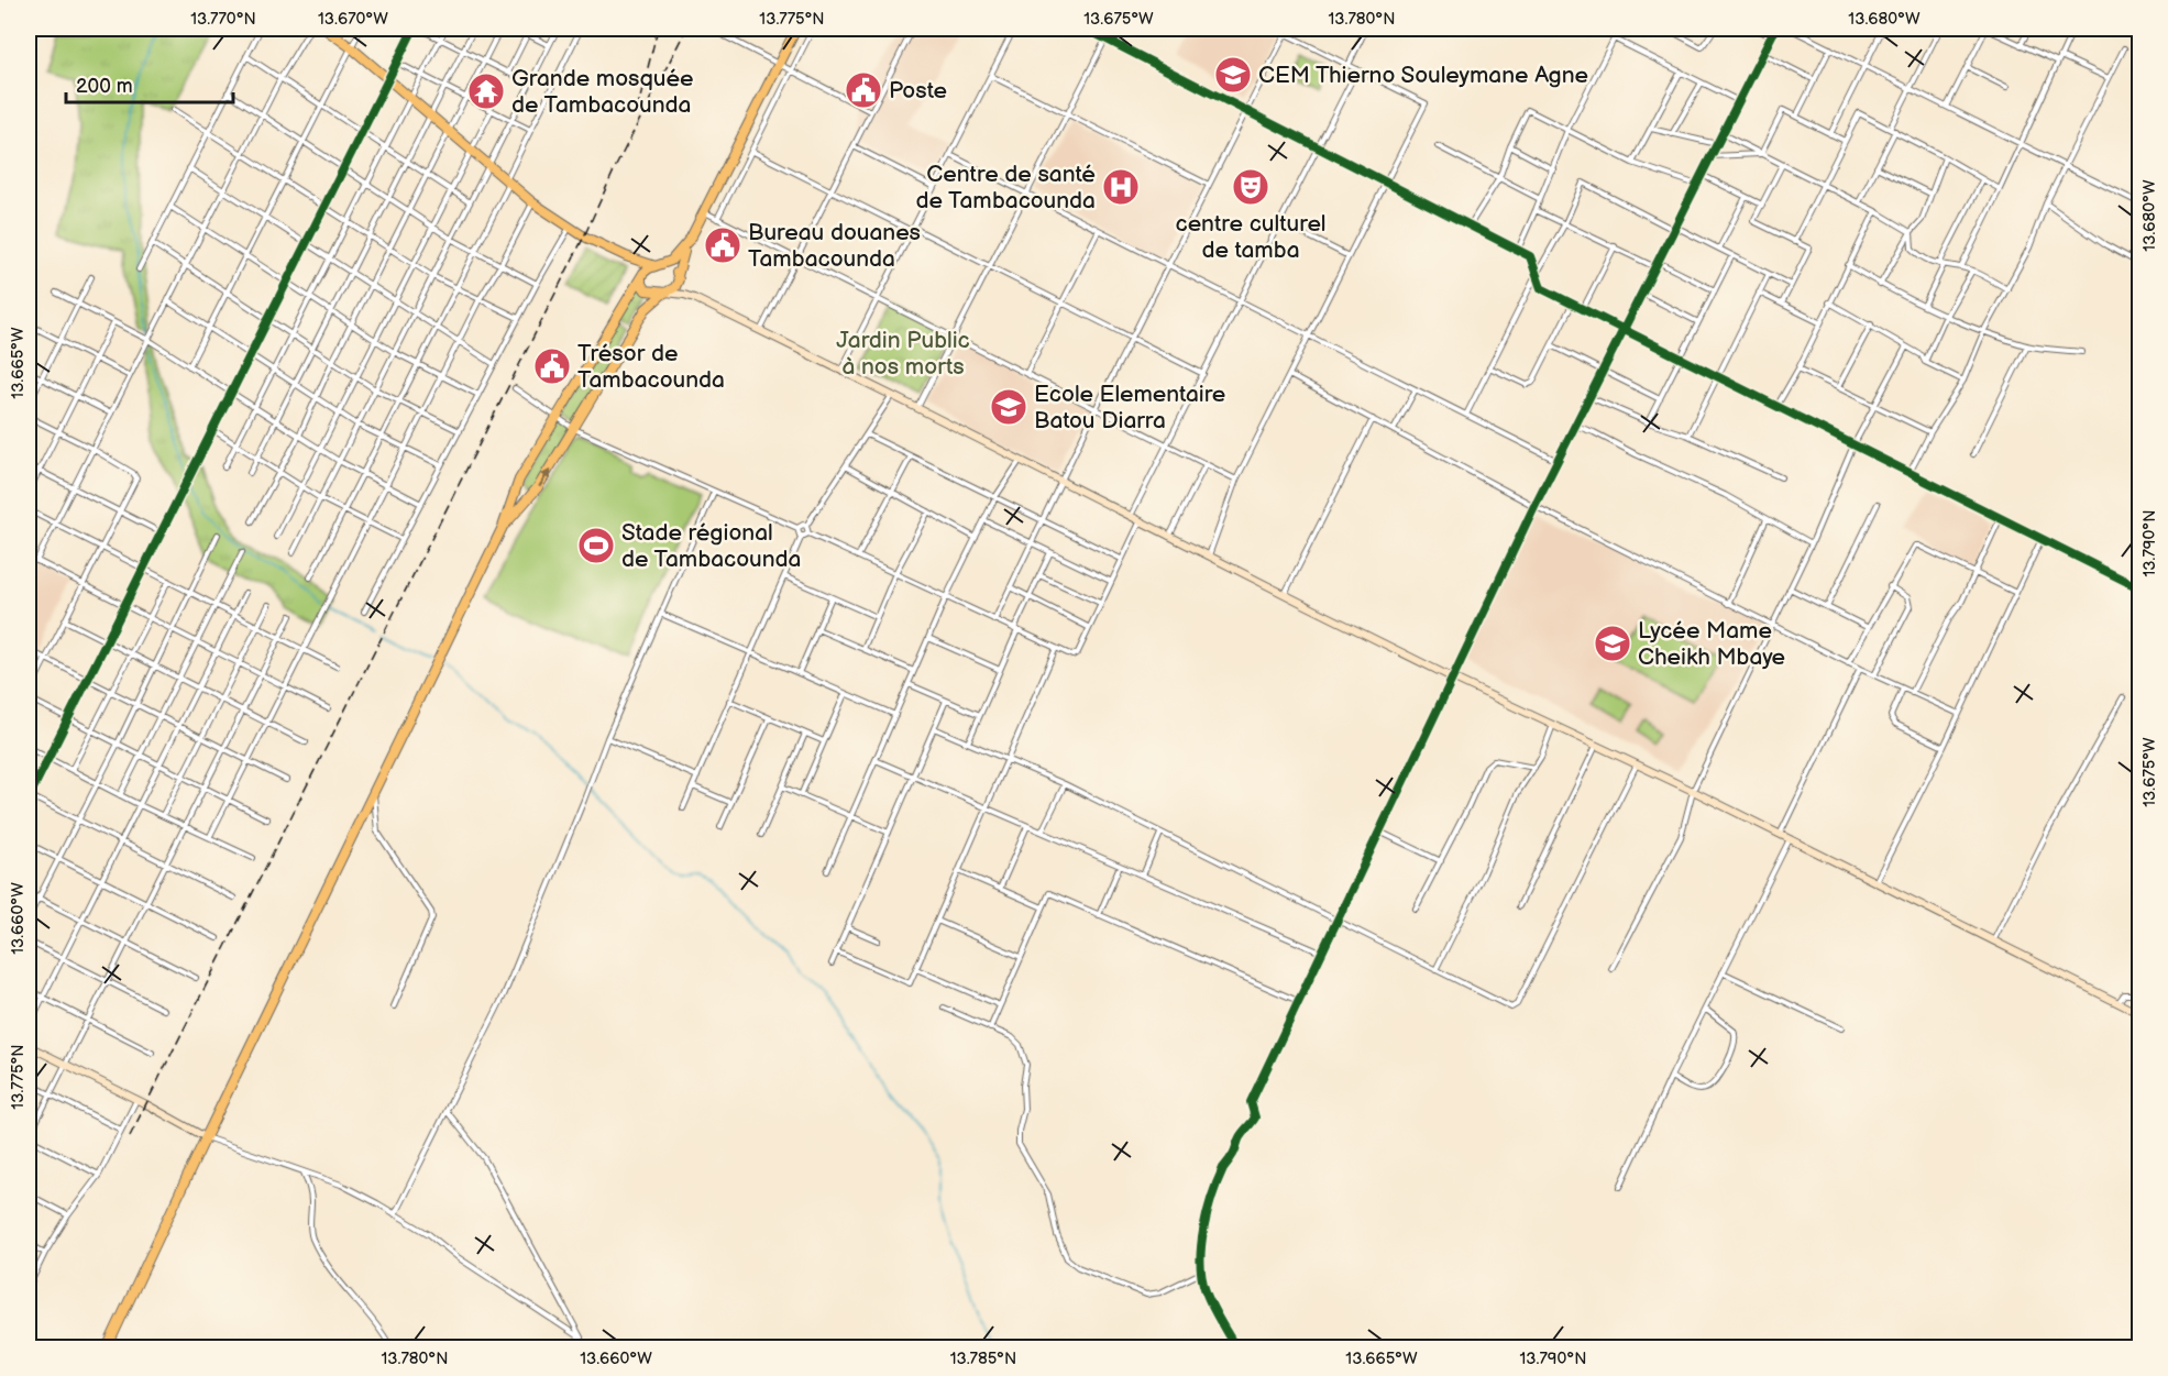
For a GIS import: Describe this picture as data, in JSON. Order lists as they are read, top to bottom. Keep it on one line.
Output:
{"parks":["Jardin Public à nos morts"],"places":{"school or university":["CEM Thierno Souleymane Agne","Ecole Elementaire Batou Diarra","Lycée Mame Cheikh Mbaye"],"public building":["Poste","Bureau douanes Tambacounda","Trésor de Tambacounda"],"temple":["Grande mosquée de Tambacounda"],"hospital":["Centre de santé de Tambacounda"],"theatre":["centre culturel de tamba"],"sports":["Stade régional de Tambacounda"]},"scale_bar":"200 m","coordinates":["13.770°N","13.670°W","13.775°N","13.675°W","13.780°N","13.680°W","13.665°W","13.790°N","13.660°W","13.785°N"]}
